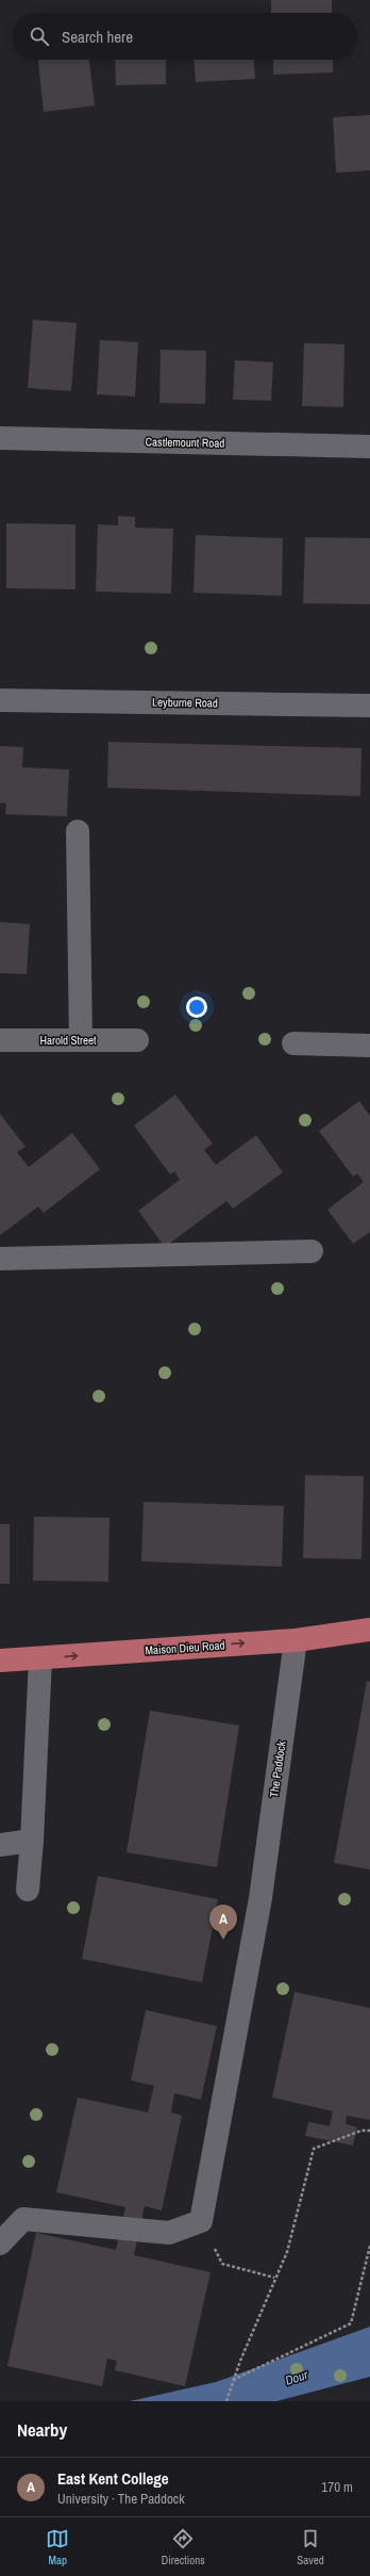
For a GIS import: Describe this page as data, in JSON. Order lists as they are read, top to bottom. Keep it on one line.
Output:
{"streets":{"main road":["Maison Dieu Road"],"street":["Castlemount Road","Leyburne Road","Harold Street","The Paddock"]},"crossings":[["Maison Dieu Road","The Paddock"]],"one_way":["Maison Dieu Road"],"water":["Dour"],"page":{"search":"Search here","pins":"A","heading":"Nearby","list":[{"mark":"A","name":"East Kent College","note":"University · The Paddock","value":"170 m"}],"nav":["Map","Directions","Saved"]}}
